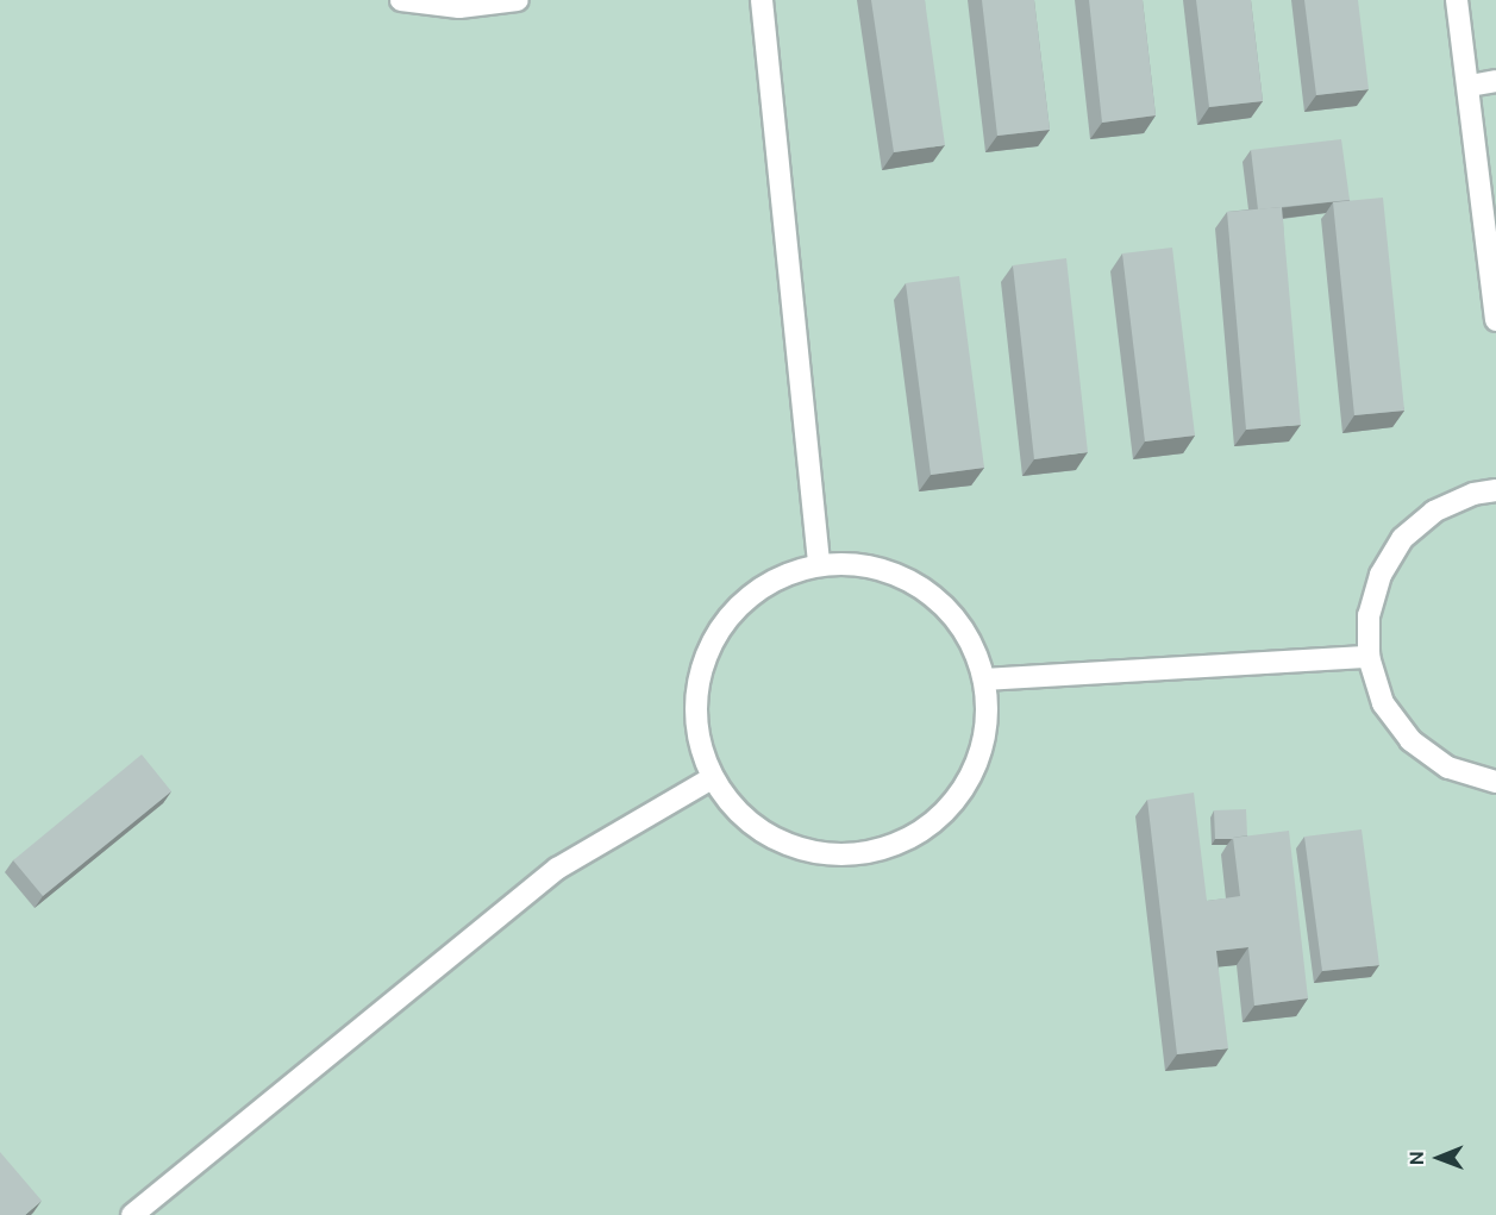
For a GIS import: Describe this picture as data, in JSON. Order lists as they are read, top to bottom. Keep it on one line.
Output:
{"north":"left"}
